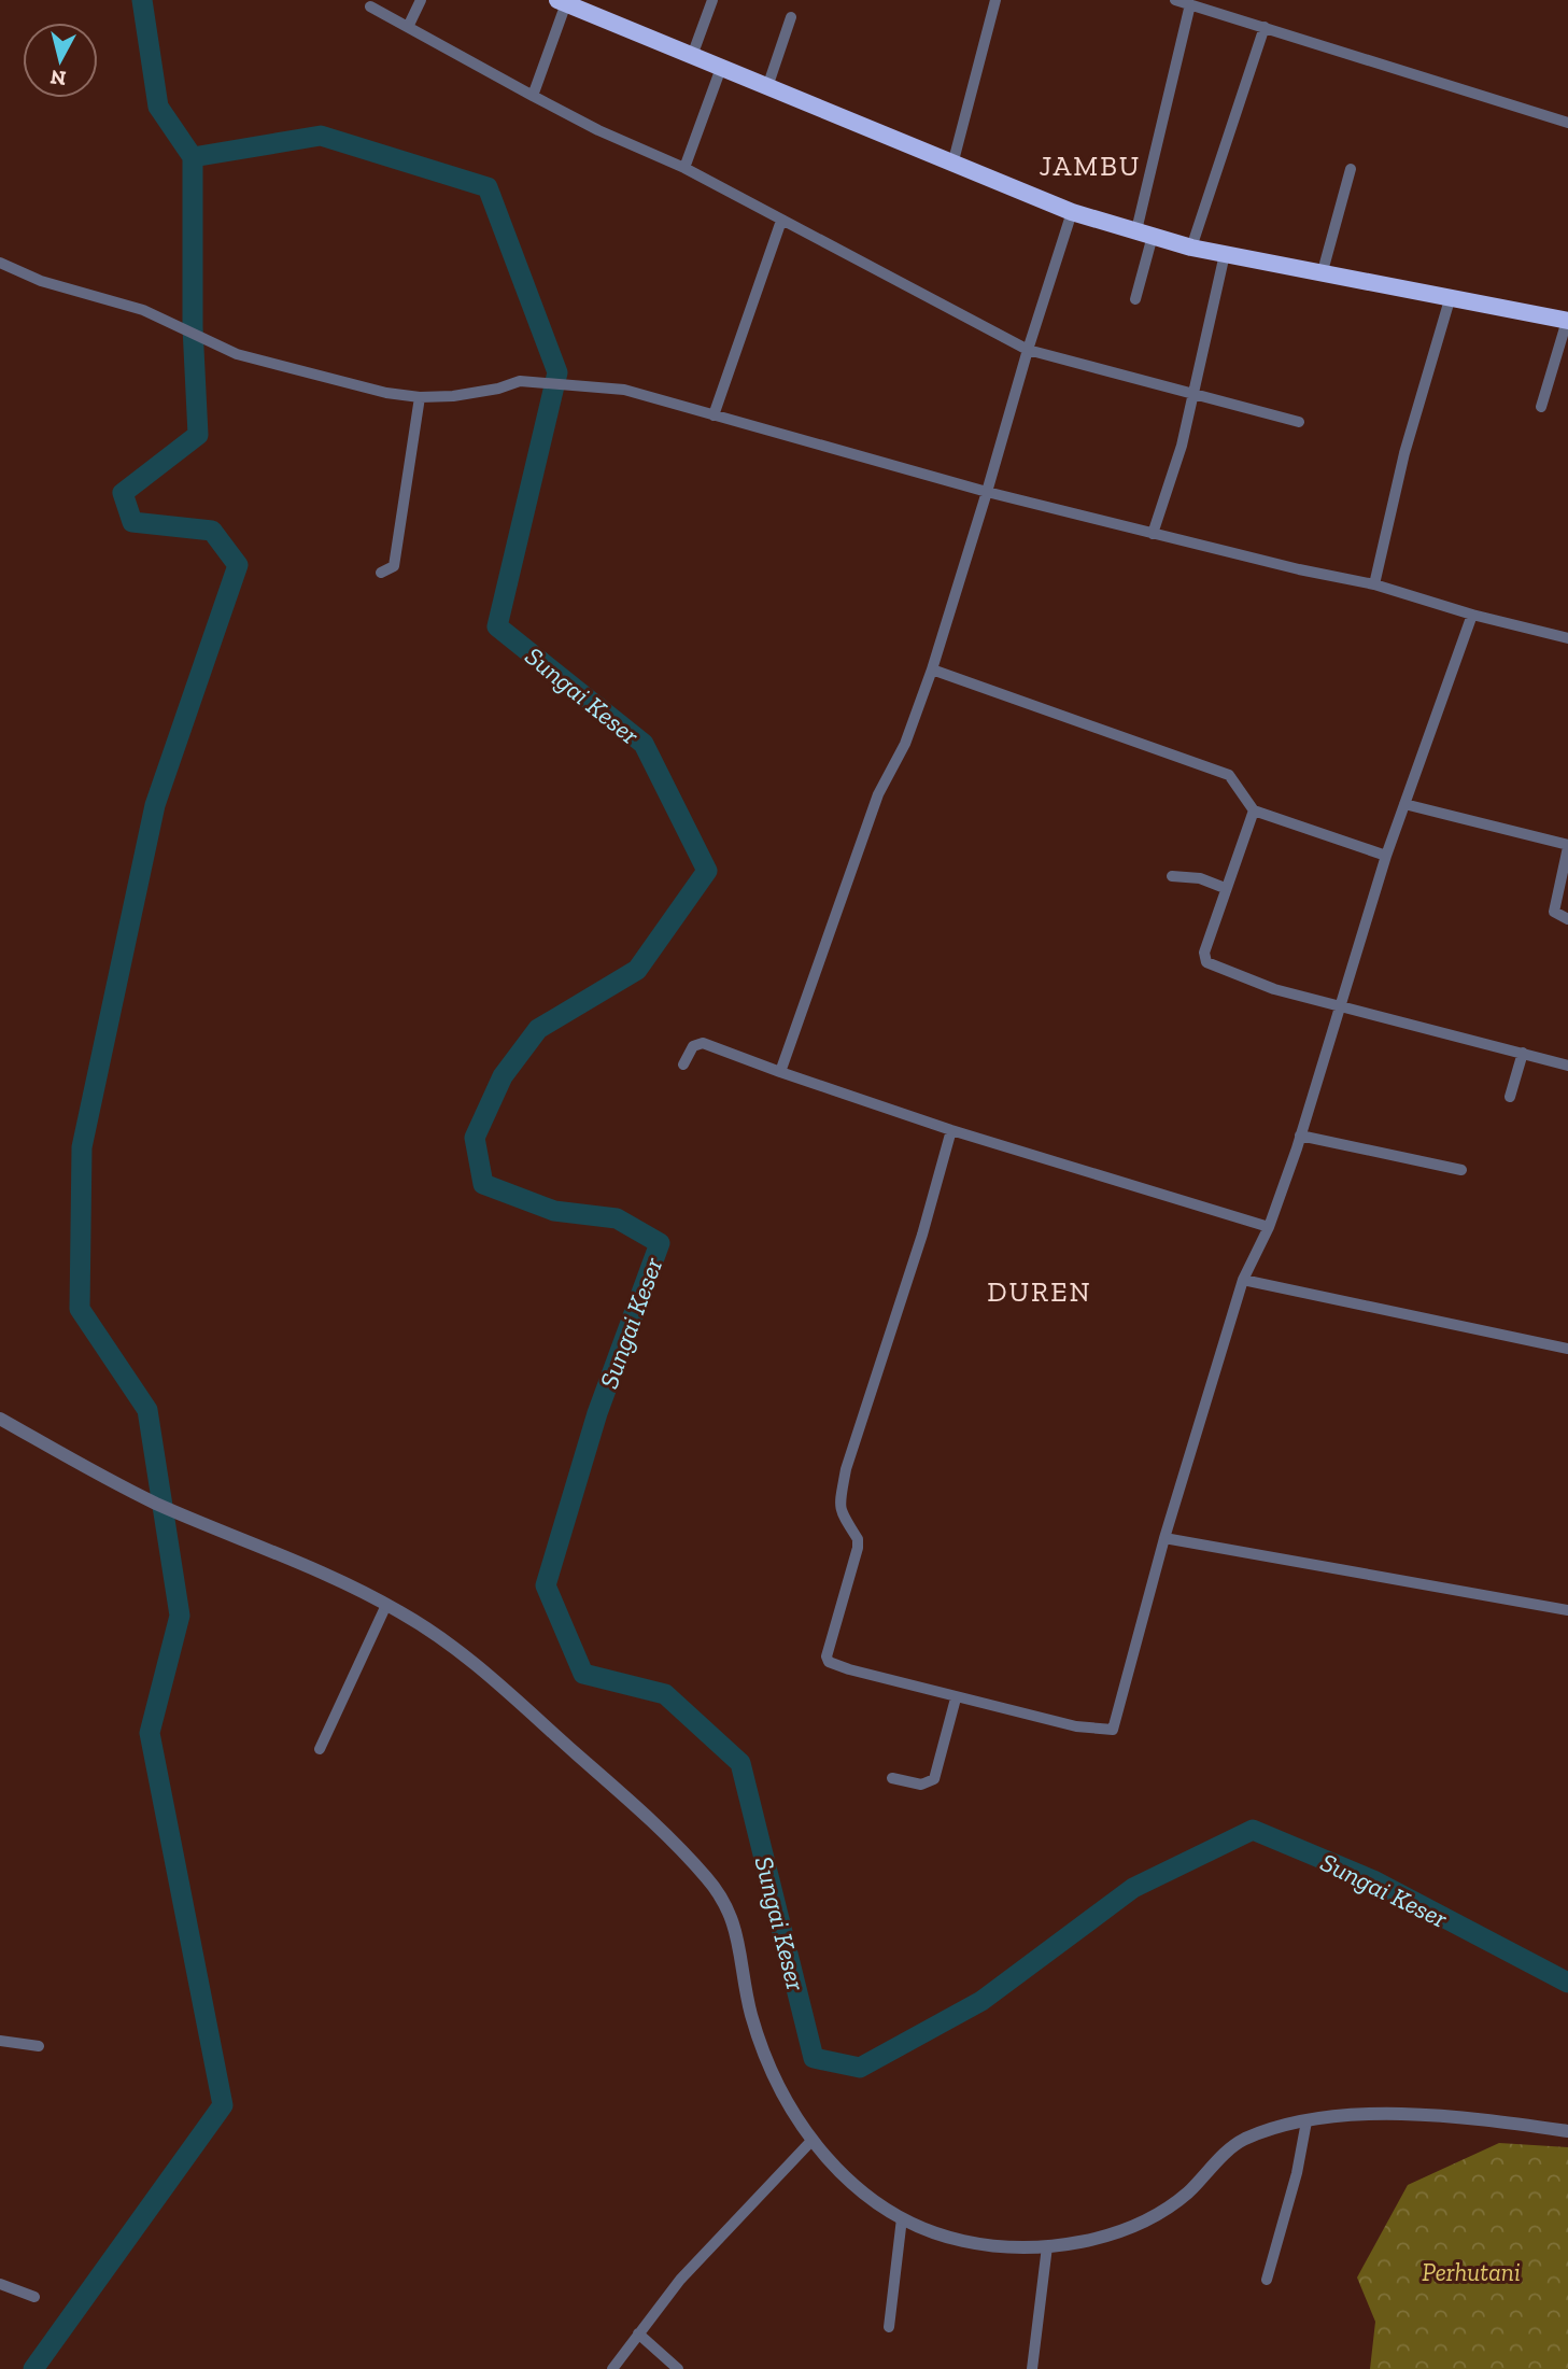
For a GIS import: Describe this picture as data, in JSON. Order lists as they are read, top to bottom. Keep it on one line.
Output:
{"districts":["JAMBU","DUREN"],"water":["Sungai Keser"],"parks":["Perhutani"],"north":"bottom"}
